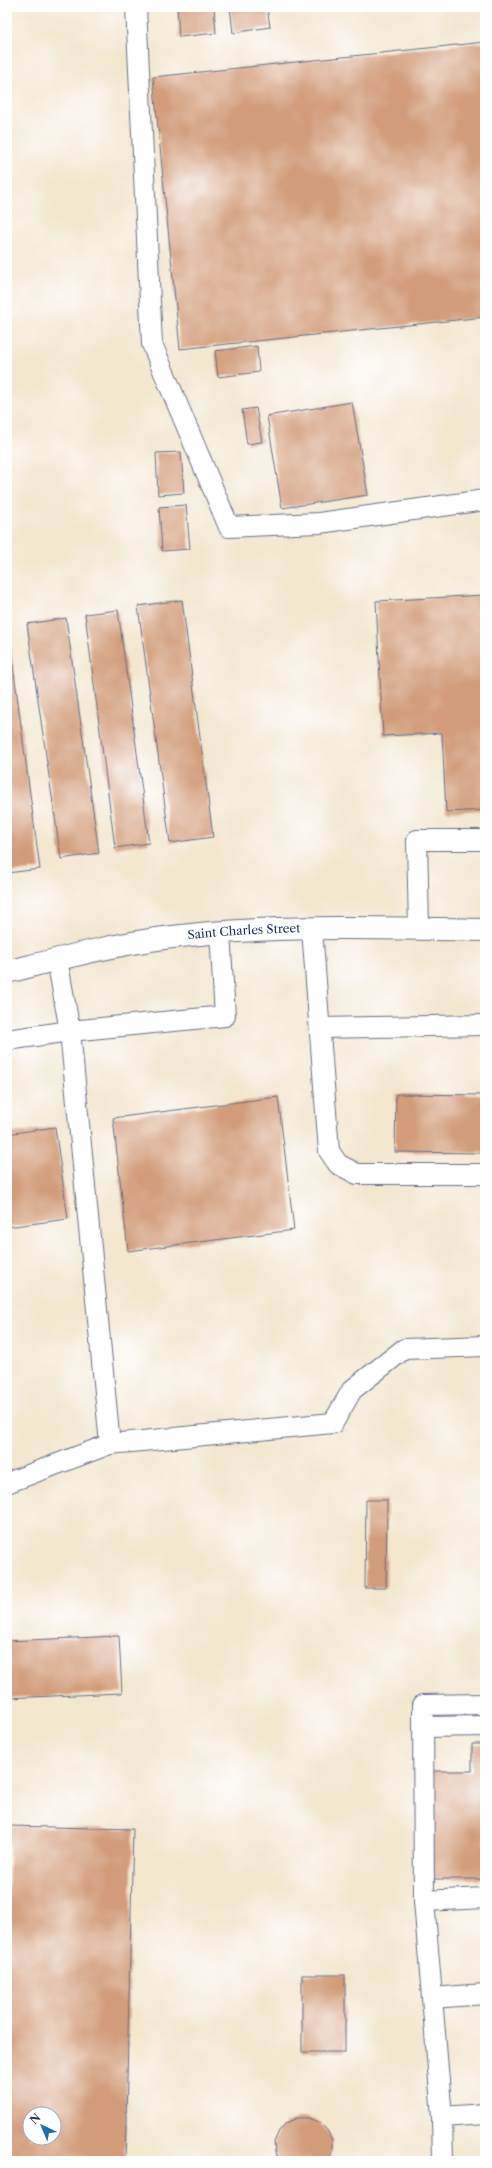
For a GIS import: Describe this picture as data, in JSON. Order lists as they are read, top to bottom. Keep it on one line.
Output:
{"streets":{"street":["Saint Charles Street"]},"north":"top left"}
